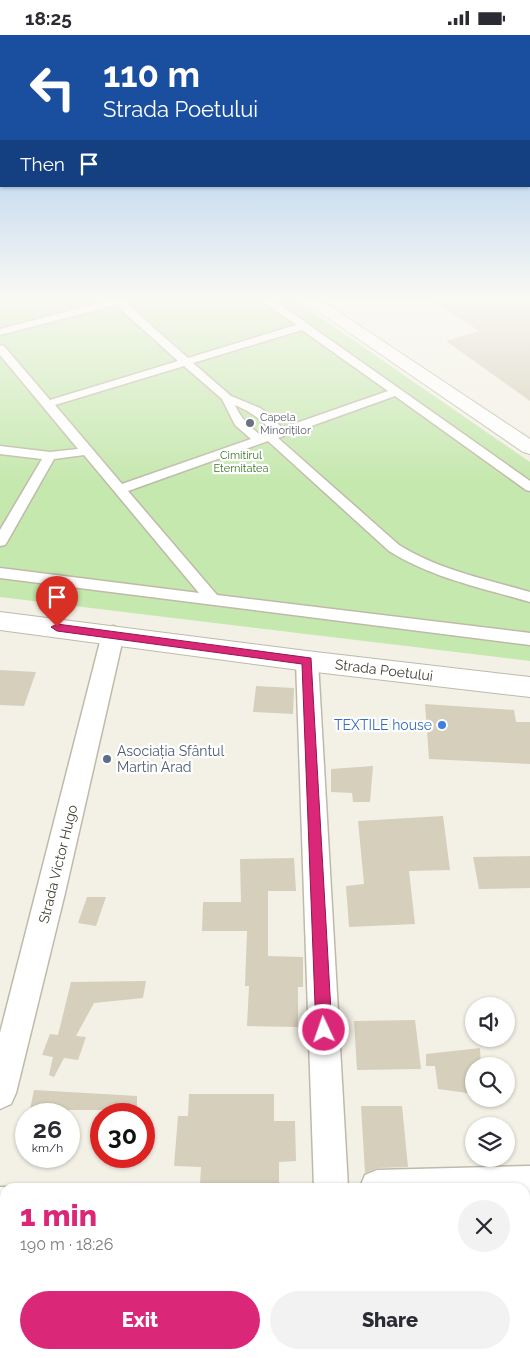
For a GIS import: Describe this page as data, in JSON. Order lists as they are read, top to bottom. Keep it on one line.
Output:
{"streets":{"street":["Strada Poetului","Strada Victor Hugo"]},"crossings":[["Strada Poetului","Strada Victor Hugo"]],"parks":["Cimitirul Eternitatea"],"places":["Capela Minoriților","TEXTILE house","Asociația Sfântul Martin Arad"],"page":{"status":"18:25","turn":["110 m","Strada Poetului"],"then":"Then","speed":"26 km/h","limit":"30","heading":["1 min","190 m · 18:26"],"buttons":["Exit","Share"]}}
